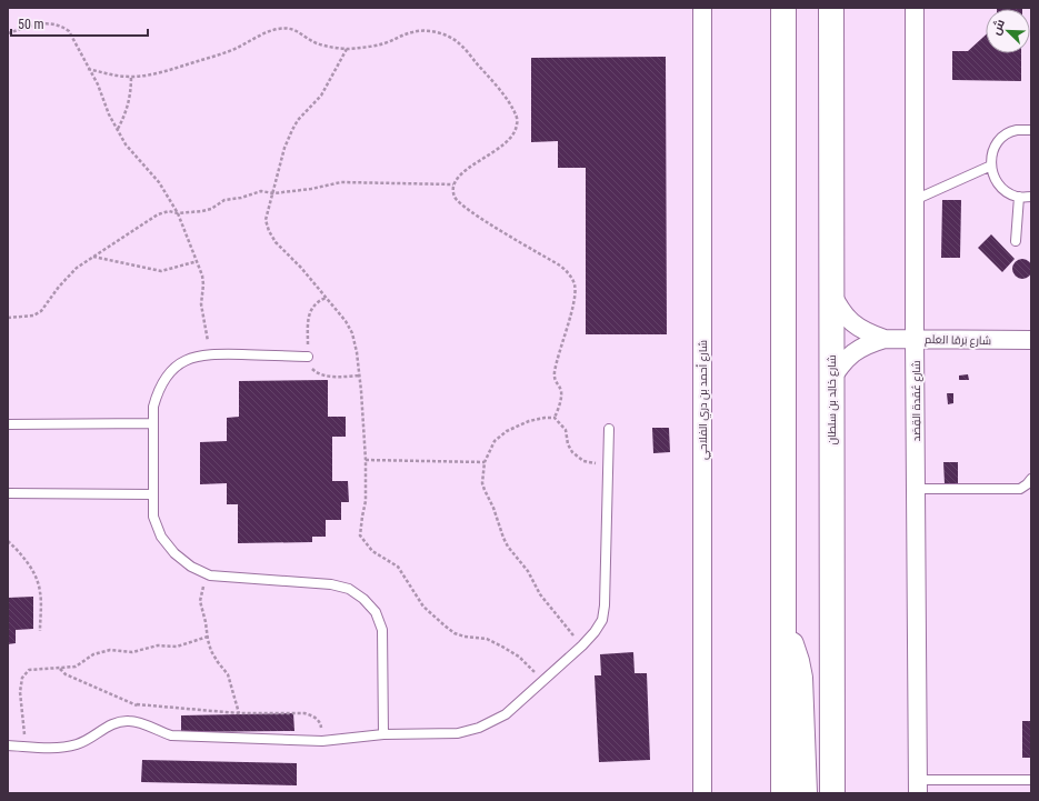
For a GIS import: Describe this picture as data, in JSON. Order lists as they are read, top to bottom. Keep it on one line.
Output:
{"streets":{"main road":["شارع خالِد بن سلطان"],"street":["شارع بَرقا العَلَم","شارع أحمد بن دري الفلاحي","شارع عُقدة القِصَد"]},"crossings":[["شارع بَرقا العَلَم","شارع خالِد بن سلطان"],["شارع بَرقا العَلَم","شارع عُقدة القِصَد"]],"scale_bar":"50 m","north":"top left"}
